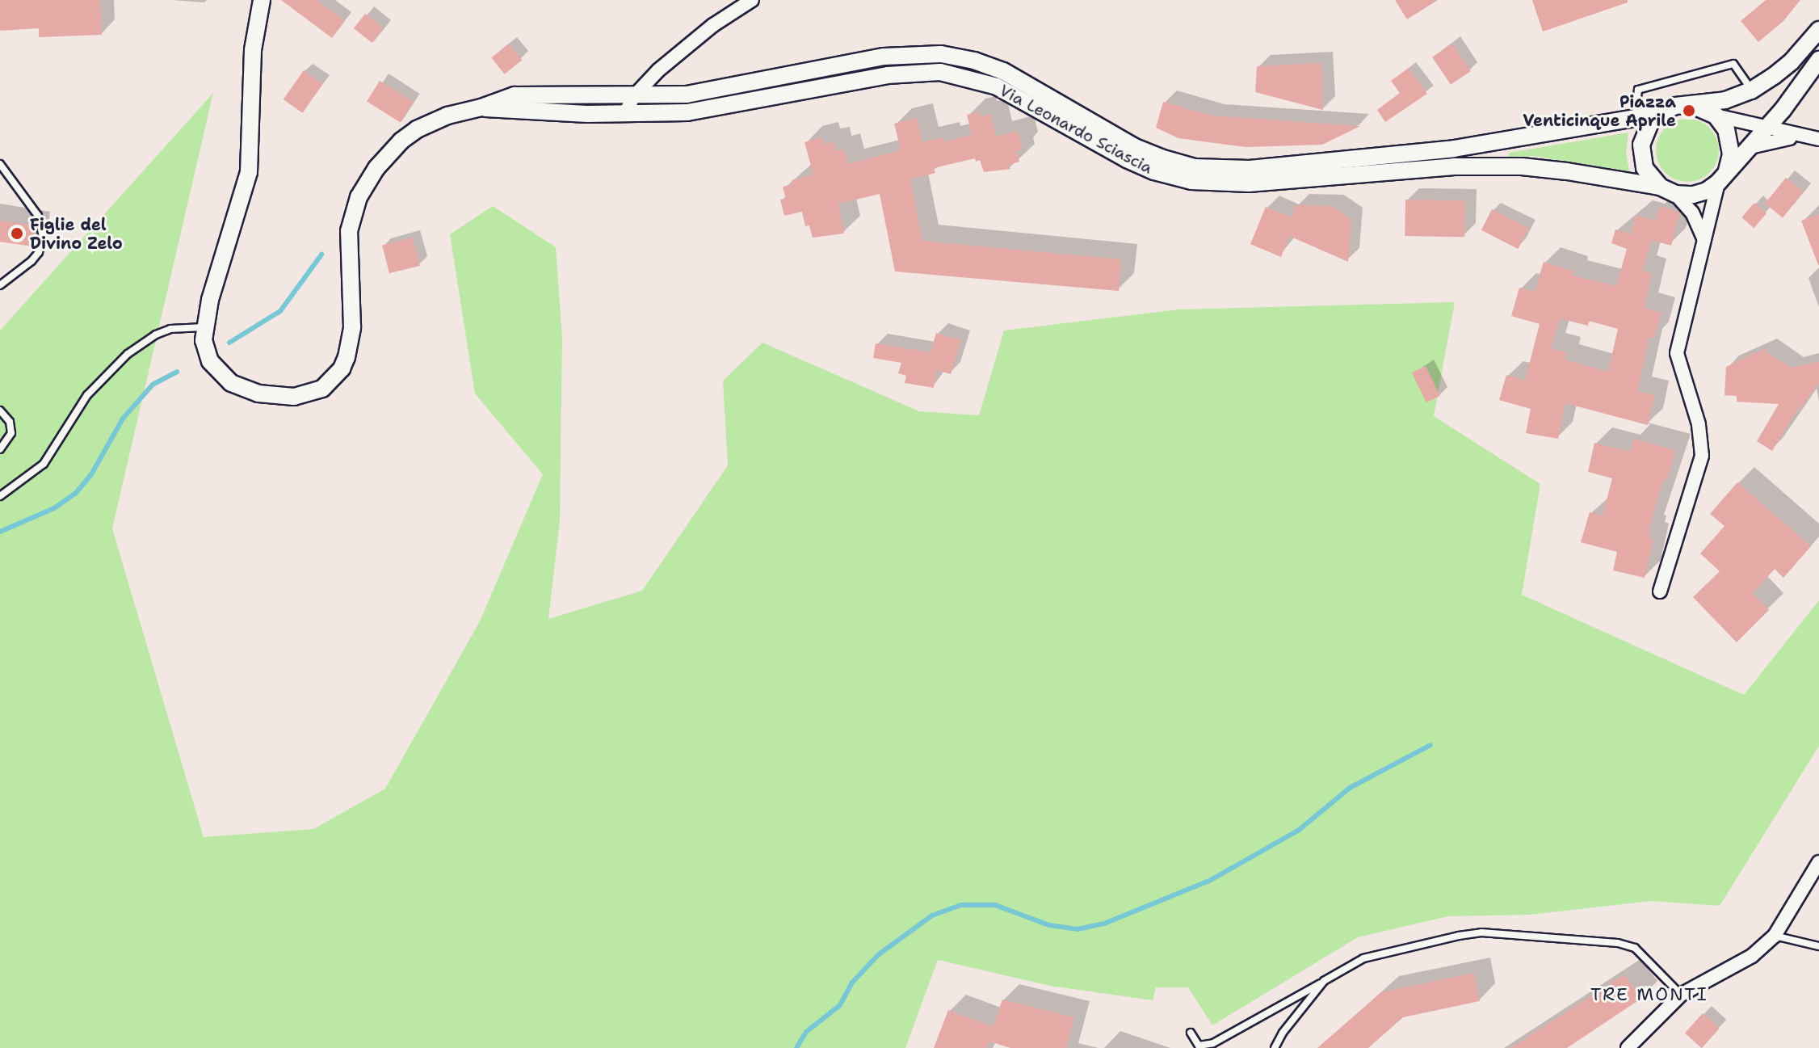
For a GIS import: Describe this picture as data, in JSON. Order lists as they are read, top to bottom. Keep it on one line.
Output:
{"streets":{"street":["Via Leonardo Sciascia"]},"districts":["TRE MONTI"],"places":["Piazza Venticinque Aprile","Figlie del Divino Zelo"]}
